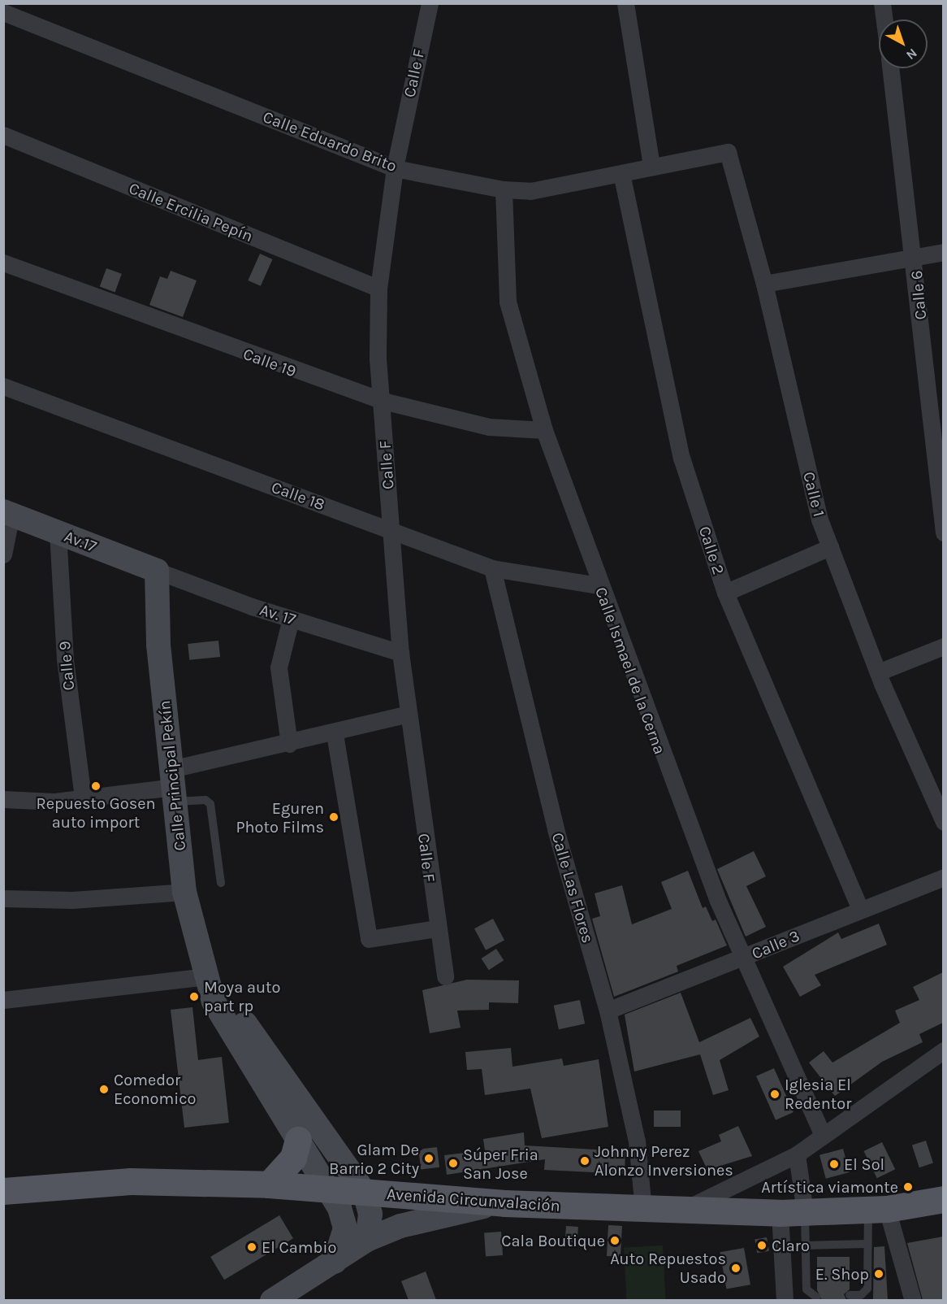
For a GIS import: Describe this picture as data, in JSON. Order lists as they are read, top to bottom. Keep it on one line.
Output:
{"streets":{"main road":["Av.17","Calle Principal Pekín","Avenida Circunvalación"],"street":["Calle F","Calle Eduardo Brito","Calle Ercilia Pepín","Calle 6","Calle 19","Calle 1","Calle 18","Calle 2","Av. 17","Calle 9","Calle Ismael de la Cerna","Calle Las Flores","Calle 3"]},"crossings":[["Calle F","Calle Eduardo Brito"],["Calle F","Calle Ercilia Pepín"],["Calle F","Calle 19"],["Calle F","Calle 18"],["Calle F","Av. 17"],["Calle Eduardo Brito","Calle 1"],["Calle Eduardo Brito","Calle 2"],["Calle Eduardo Brito","Calle Ismael de la Cerna"],["Calle 19","Calle Ismael de la Cerna"],["Calle 18","Calle Ismael de la Cerna"],["Calle 18","Calle Las Flores"],["Av.17","Av. 17"],["Av.17","Calle 9"],["Av.17","Calle Principal Pekín"],["Calle 2","Calle 3"],["Av. 17","Calle Principal Pekín"],["Calle Ismael de la Cerna","Calle 3"],["Calle Principal Pekín","Avenida Circunvalación"],["Calle Las Flores","Calle 3"],["Calle Las Flores","Avenida Circunvalación"]],"places":["Repuesto Gosen auto import","Eguren Photo Films","Moya auto part rp","Comedor Economico","Iglesia El Redentor","Glam De Barrio 2 City","Johnny Perez Alonzo Inversiones","Súper Fria San Jose","El Sol","Artística viamonte","Cala Boutique","Claro","El Cambio","Auto Repuestos Usado","E. Shop"],"north":"bottom right"}
